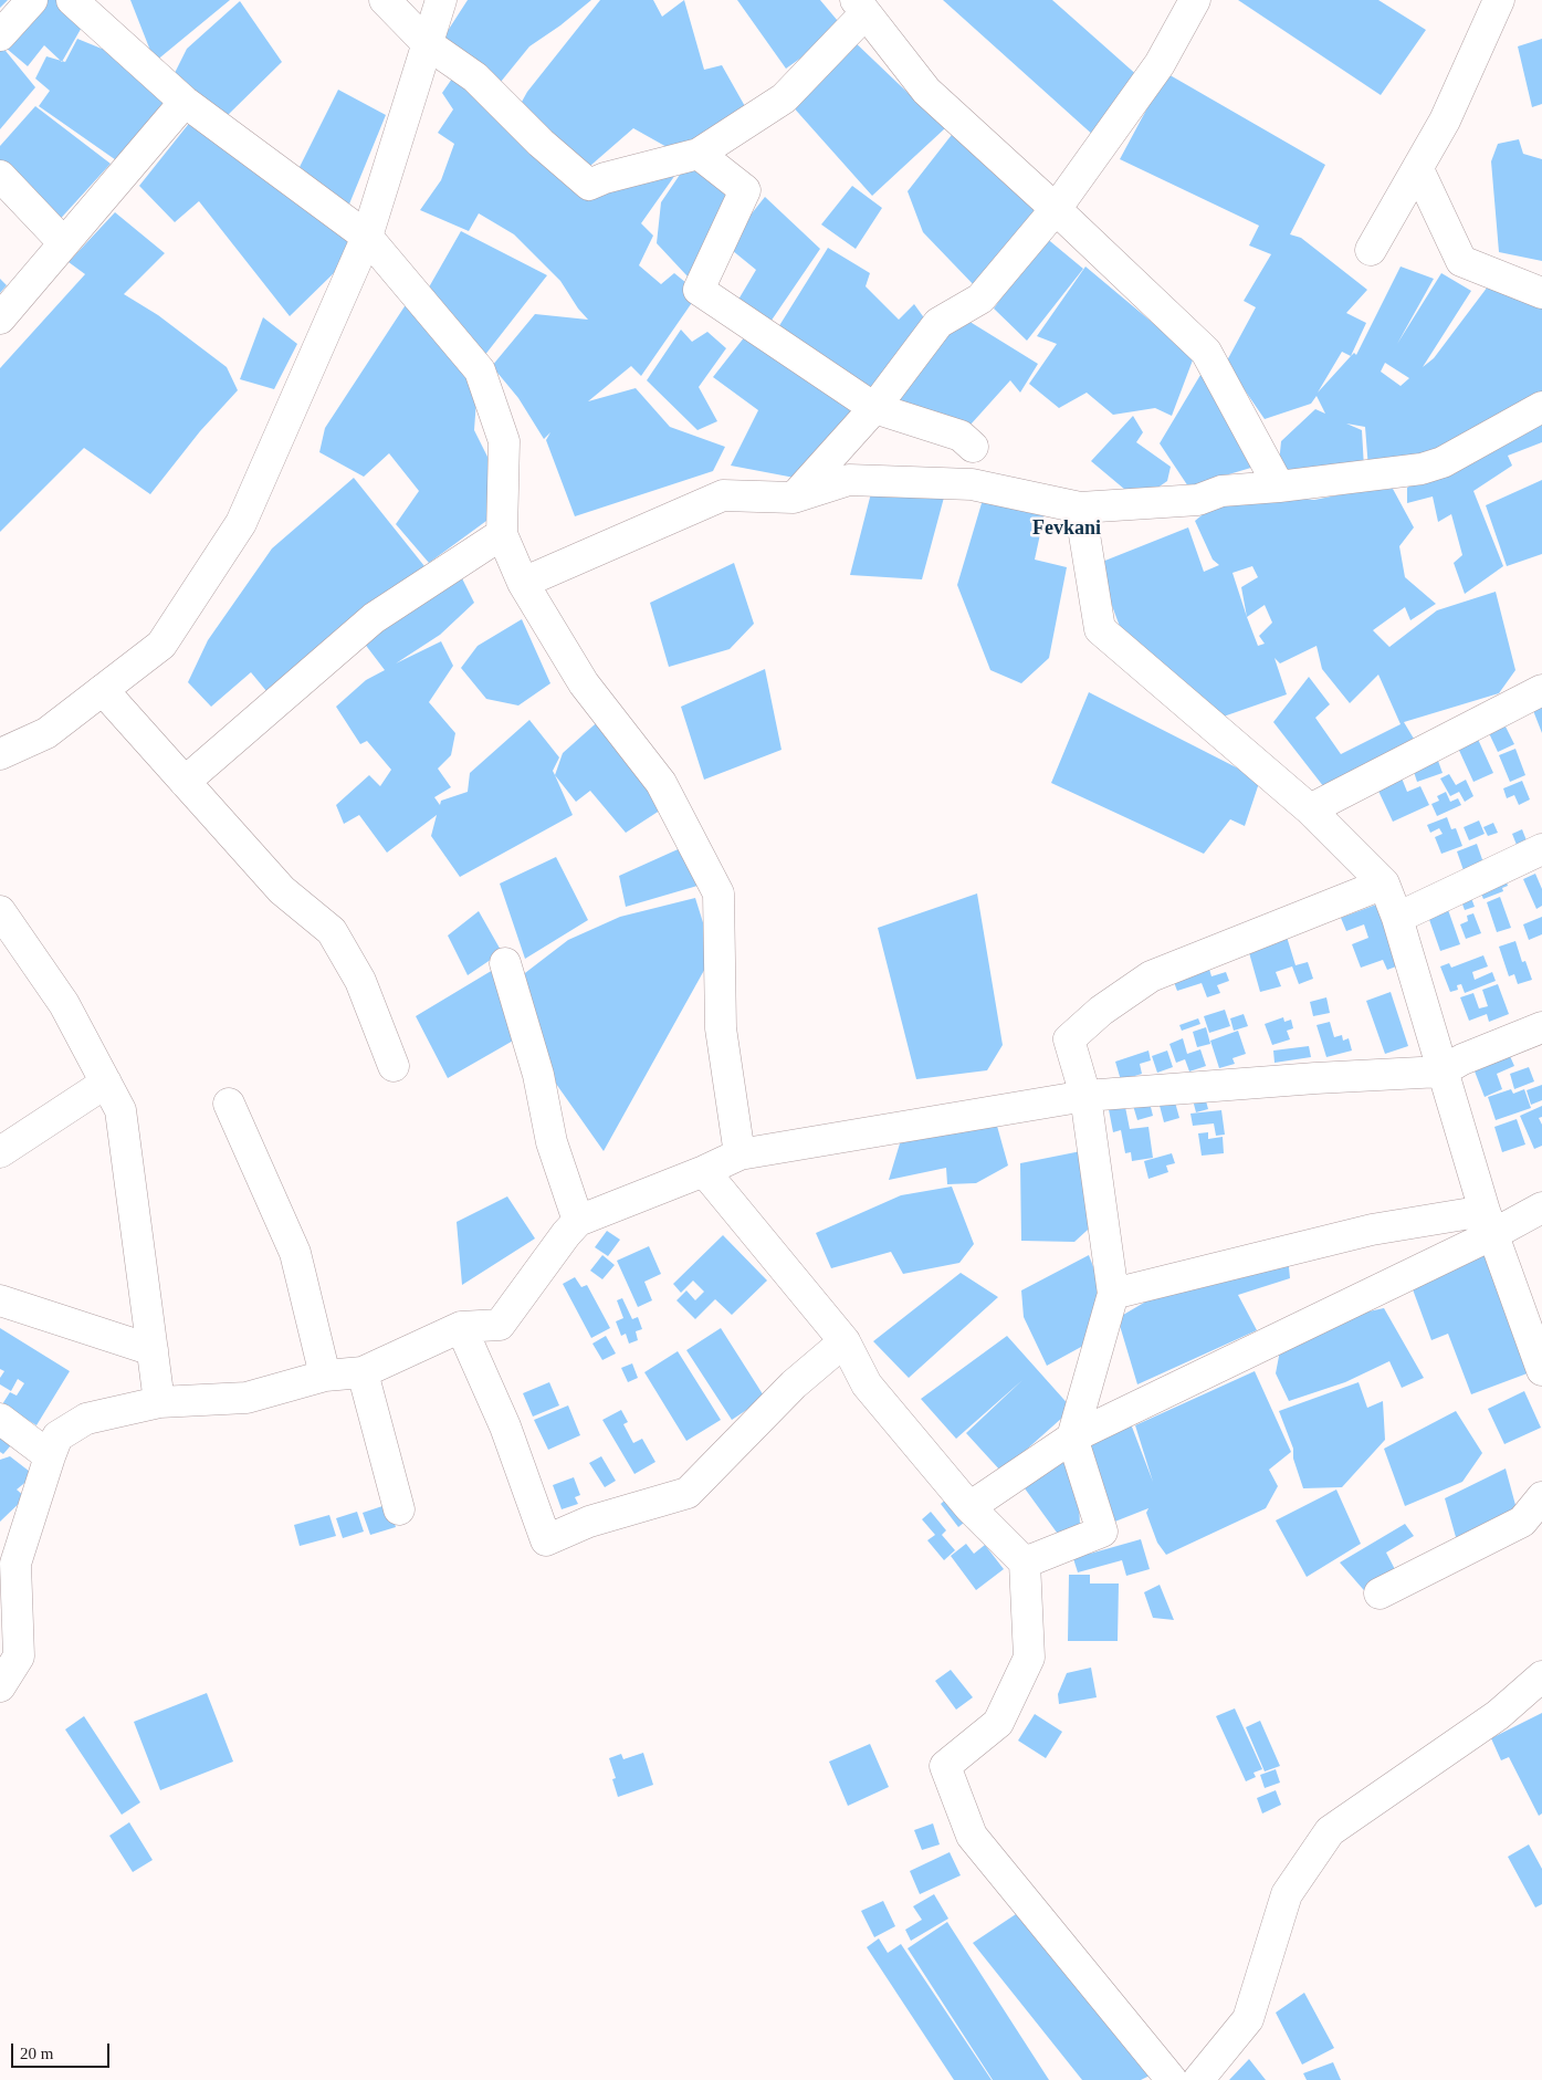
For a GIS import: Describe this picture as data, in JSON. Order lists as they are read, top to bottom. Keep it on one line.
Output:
{"districts":["Fevkani"],"scale_bar":"20 m"}
